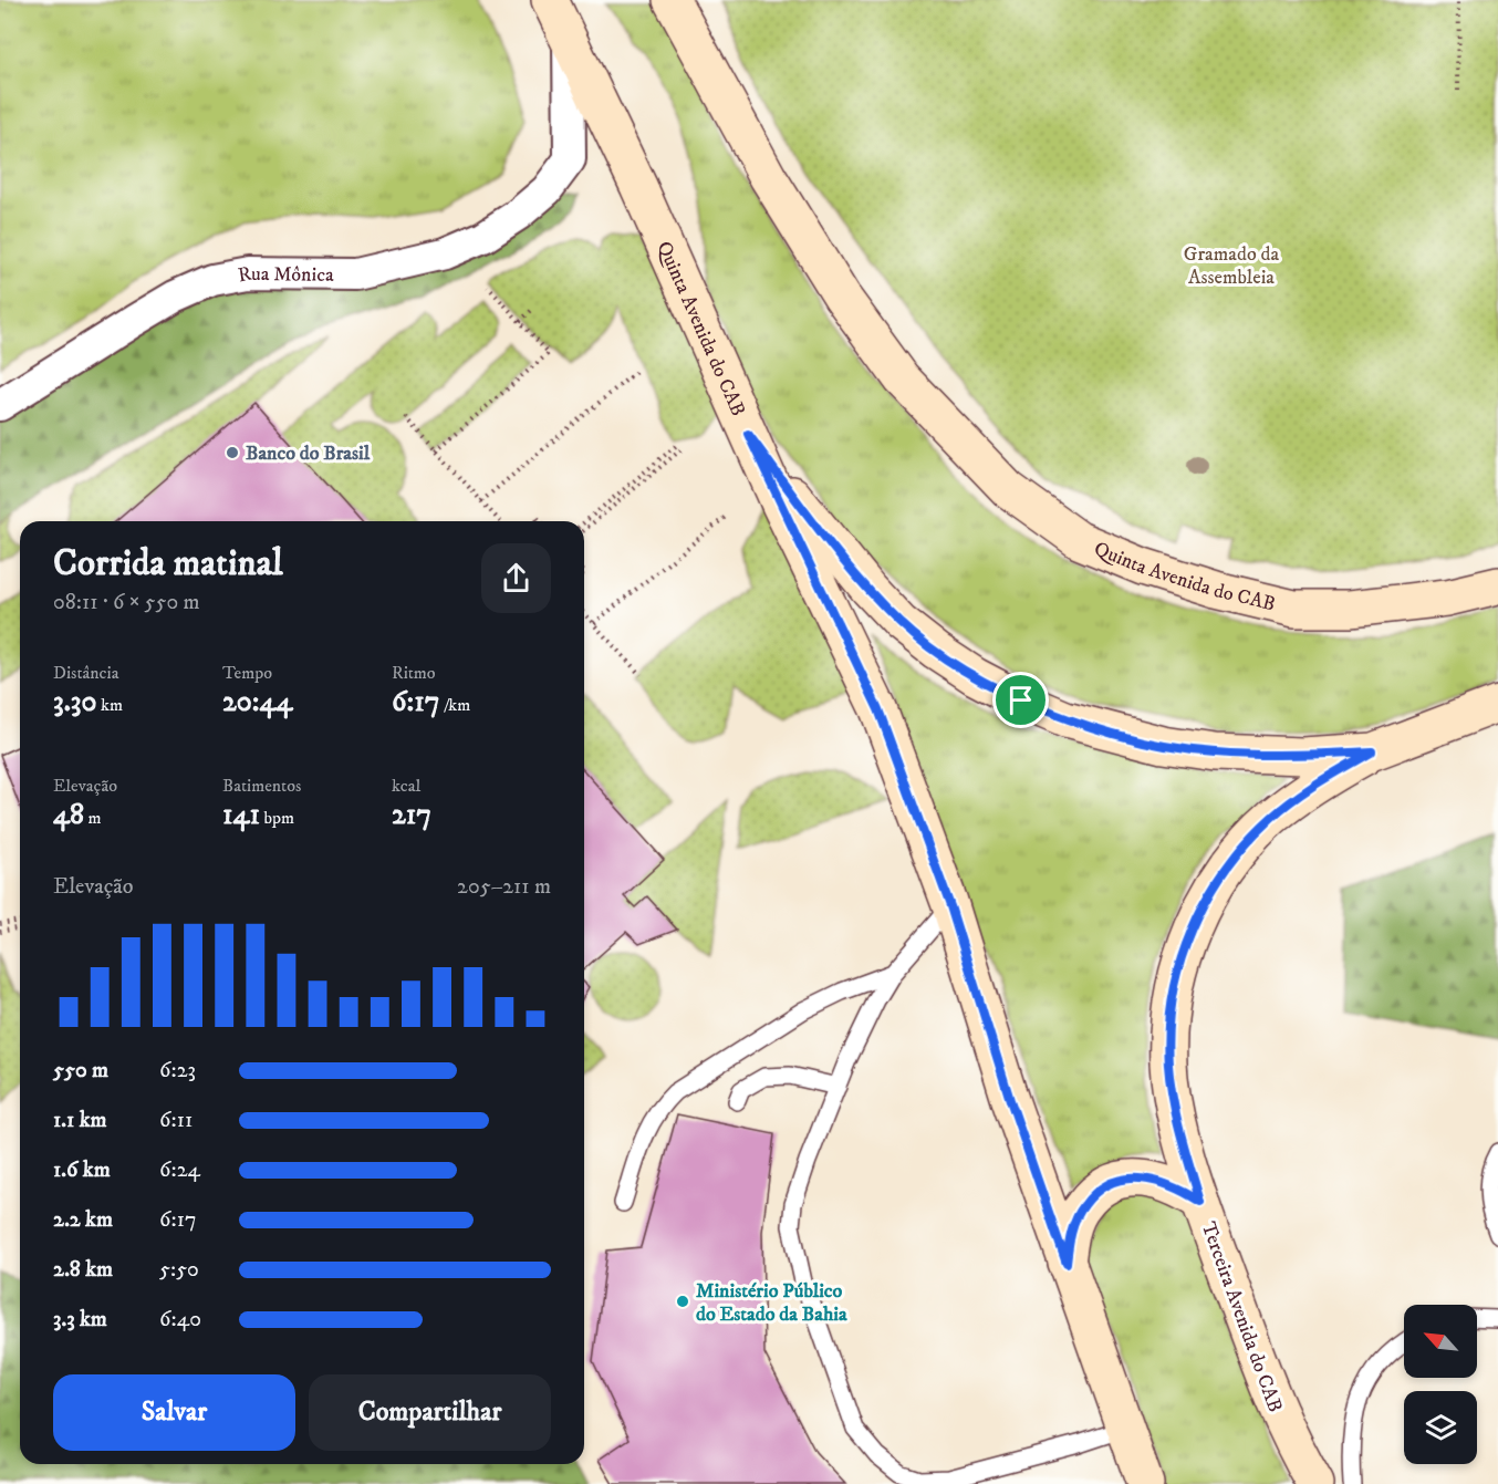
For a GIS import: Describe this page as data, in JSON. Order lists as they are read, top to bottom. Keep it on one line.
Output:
{"streets":{"main road":["Quinta Avenida do CAB","Terceira Avenida do CAB"],"street":["Rua Mônica"]},"crossings":[["Rua Mônica","Quinta Avenida do CAB"]],"parks":["Gramado da Assembleia"],"places":["Banco do Brasil","Ministério Público do Estado da Bahia"],"north":"top left","page":{"heading":["Corrida matinal","08:11 · 6 × 550 m"],"stats":[["Distância","3.30 km"],["Tempo","20:44"],["Ritmo","6:17 /km"],["Elevação","48 m"],["Batimentos","141 bpm"],["kcal","217"]],"chart":["Elevação","205–211 m"],"list":[{"name":"550 m","note":"6:23"},{"name":"1.1 km","note":"6:11"},{"name":"1.6 km","note":"6:24"},{"name":"2.2 km","note":"6:17"},{"name":"2.8 km","note":"5:50"},{"name":"3.3 km","note":"6:40"}],"buttons":["Salvar","Compartilhar"]}}
